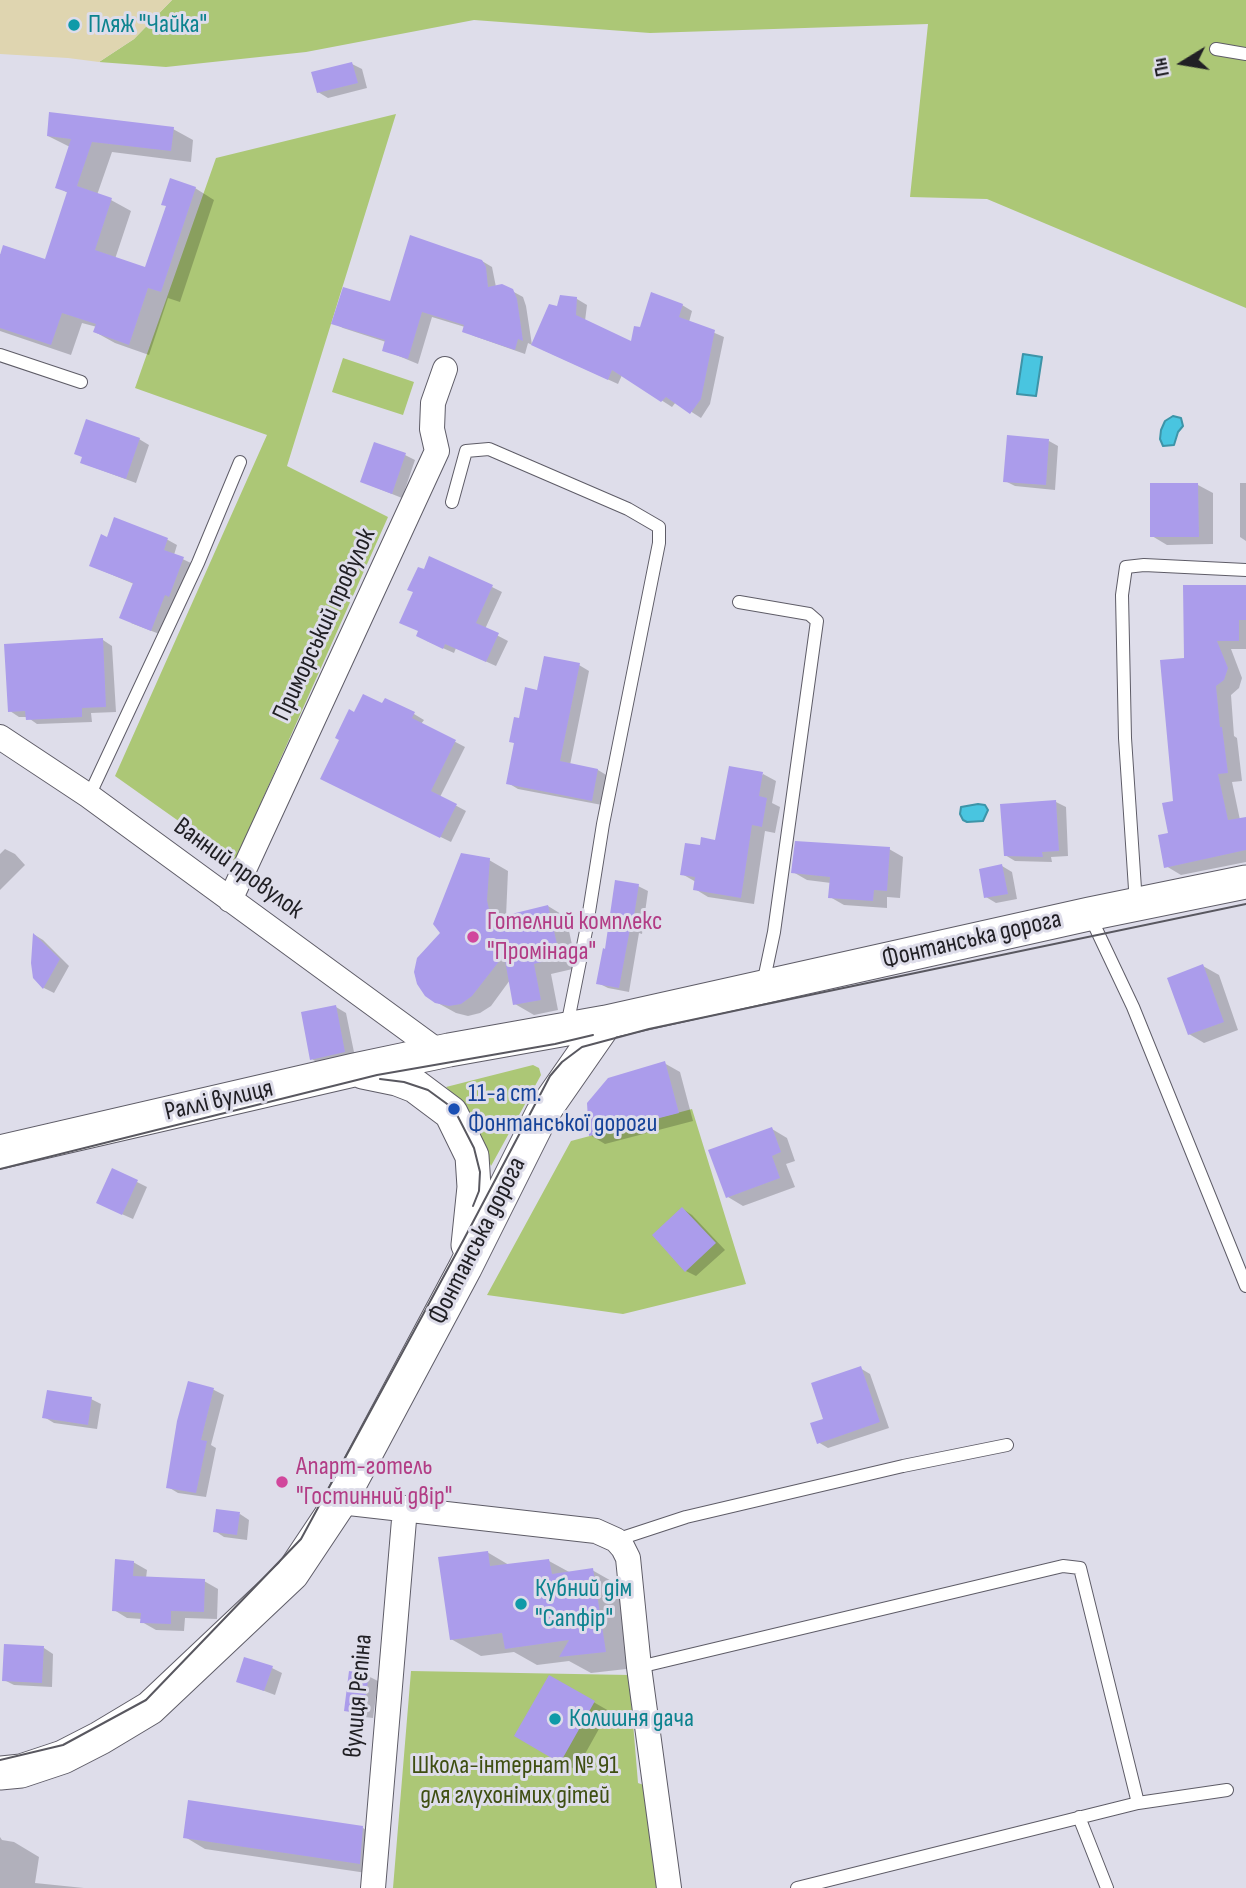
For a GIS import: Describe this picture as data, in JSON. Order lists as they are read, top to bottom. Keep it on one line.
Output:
{"streets":{"main road":["Фонтанська дорога","Раллі вулиця"],"street":["Приморський провулок","Ванний провулок","вулиця Рєпіна"]},"crossings":[["Приморський провулок","Ванний провулок"],["Ванний провулок","Раллі вулиця"],["Фонтанська дорога","Раллі вулиця"]],"parks":["Школа-інтернат № 91 для глухонімих дітей"],"places":["Пляж \"Чайка\"","Готелний комплекс \"Промінада\"","11-а ст. Фонтанської дороги","Апарт-готель \"Гостинний двір\"","Кубний дім \"Сапфір\"","Колишня дача"],"north":"left"}
